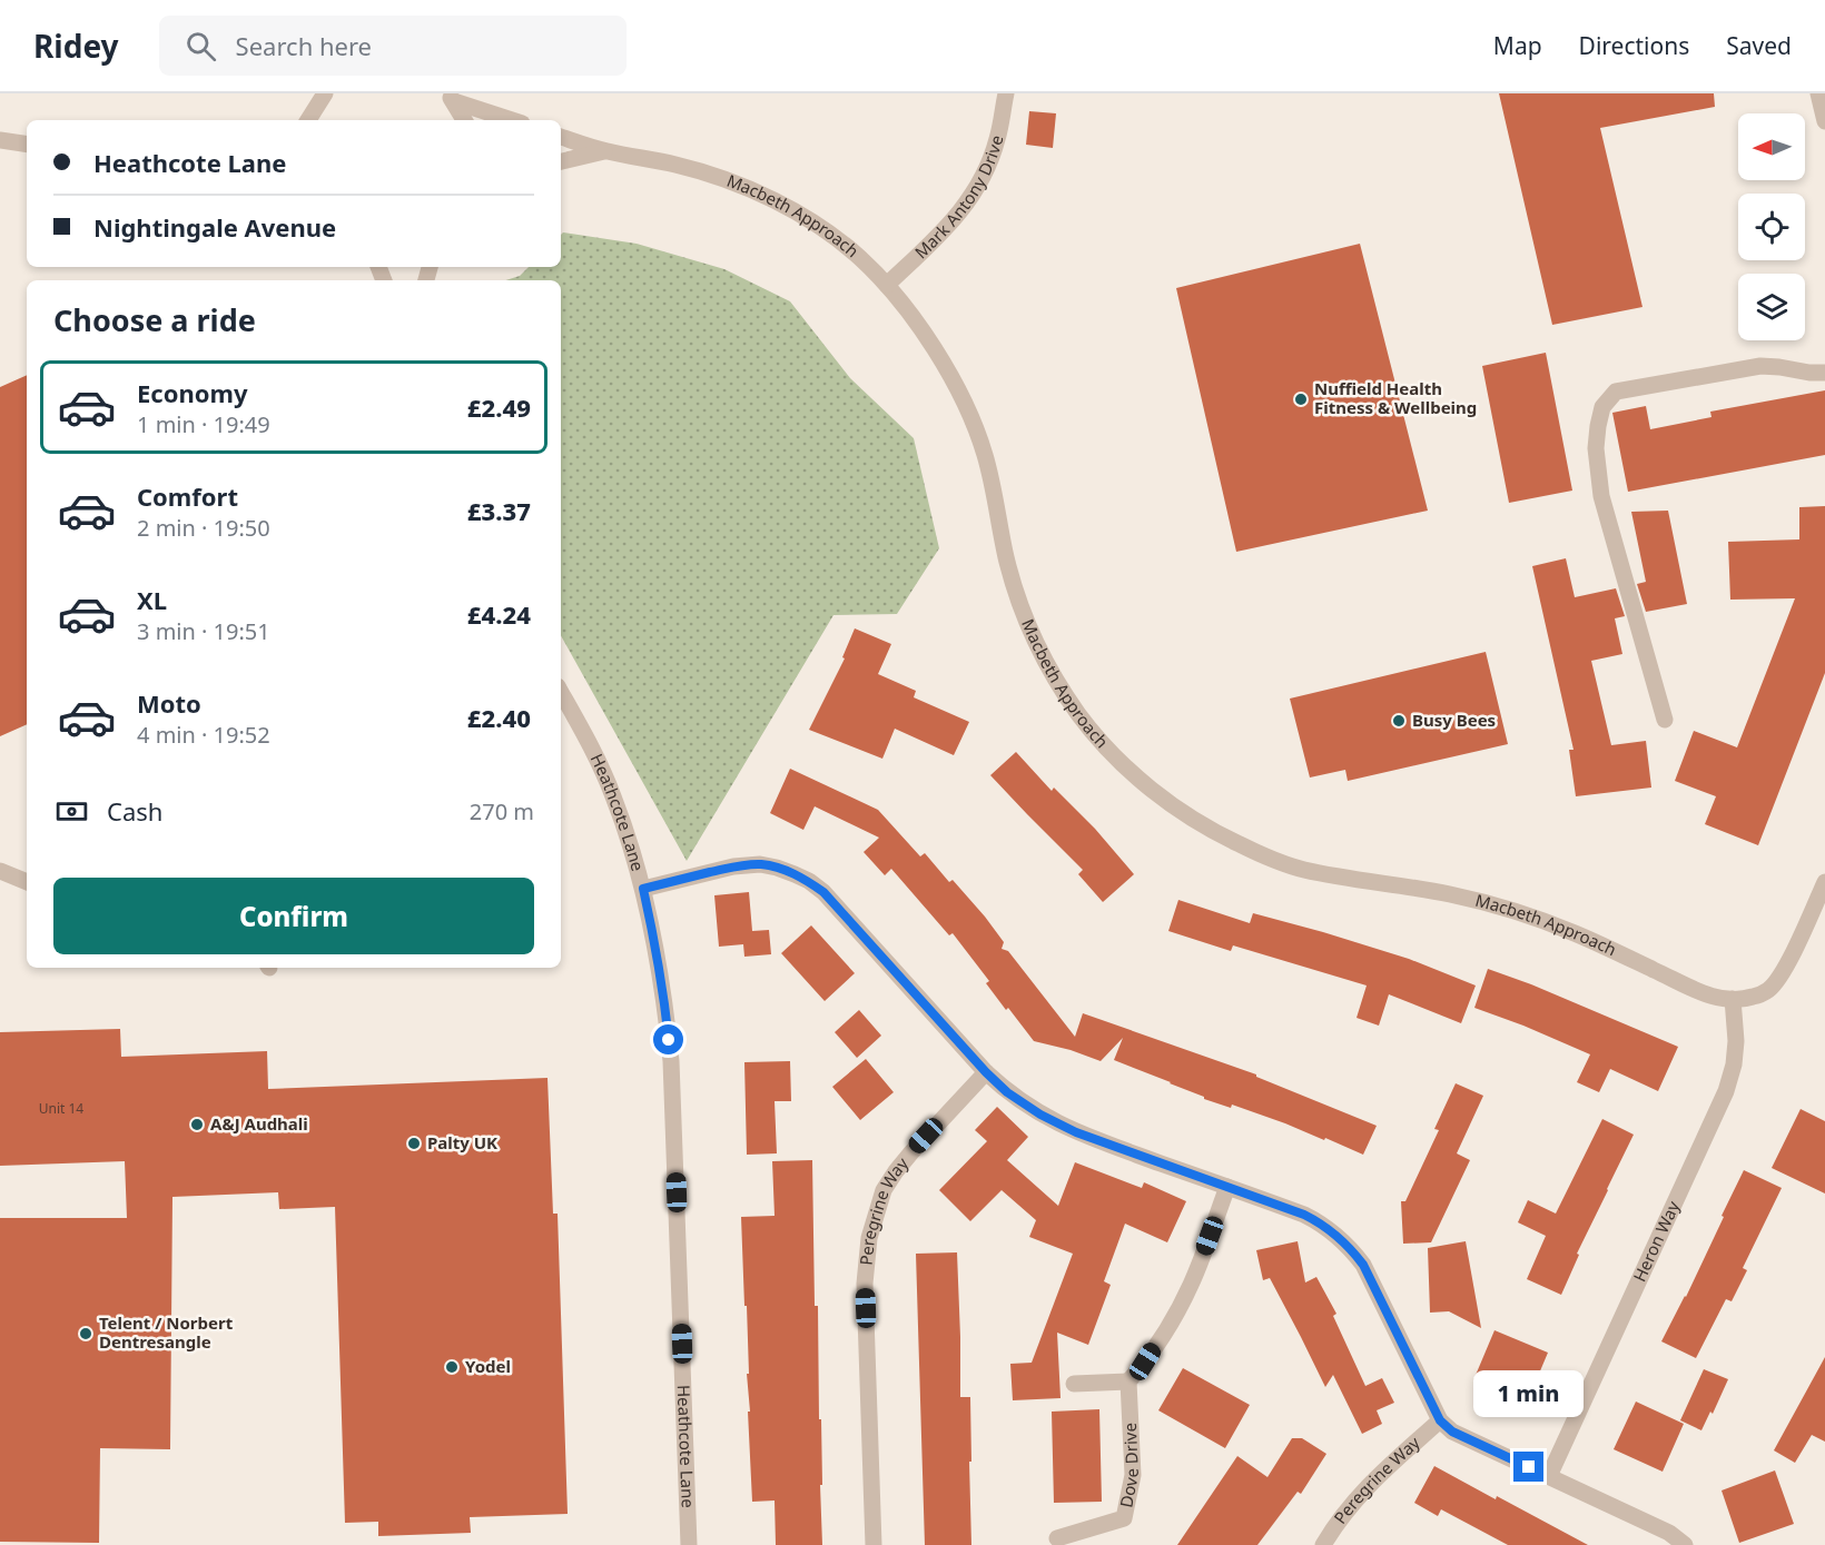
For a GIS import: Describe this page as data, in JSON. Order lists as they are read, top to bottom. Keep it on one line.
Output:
{"streets":{"street":["Mark Antony Drive","Macbeth Approach","Heathcote Lane","Peregrine Way","Heron Way","Dove Drive"]},"crossings":[["Mark Antony Drive","Macbeth Approach"],["Macbeth Approach","Heron Way"]],"places":["Nuffield Health Fitness & Wellbeing","Busy Bees","A&J Audhali","Palty UK","Telent / Norbert Dentresangle","Yodel"],"house_numbers":["Unit 14"],"north":"left","page":{"header":"Ridey","search":"Search here","nav":["Map","Directions","Saved"],"banner":["Heathcote Lane","Nightingale Avenue"],"heading":"Choose a ride","list":[{"name":"Economy","note":"1 min · 19:49","value":"£2.49"},{"name":"Comfort","note":"2 min · 19:50","value":"£3.37"},{"name":"XL","note":"3 min · 19:51","value":"£4.24"},{"name":"Moto","note":"4 min · 19:52","value":"£2.40"}],"pay":["Cash","270 m"],"buttons":"Confirm","bubble":"1 min"}}
